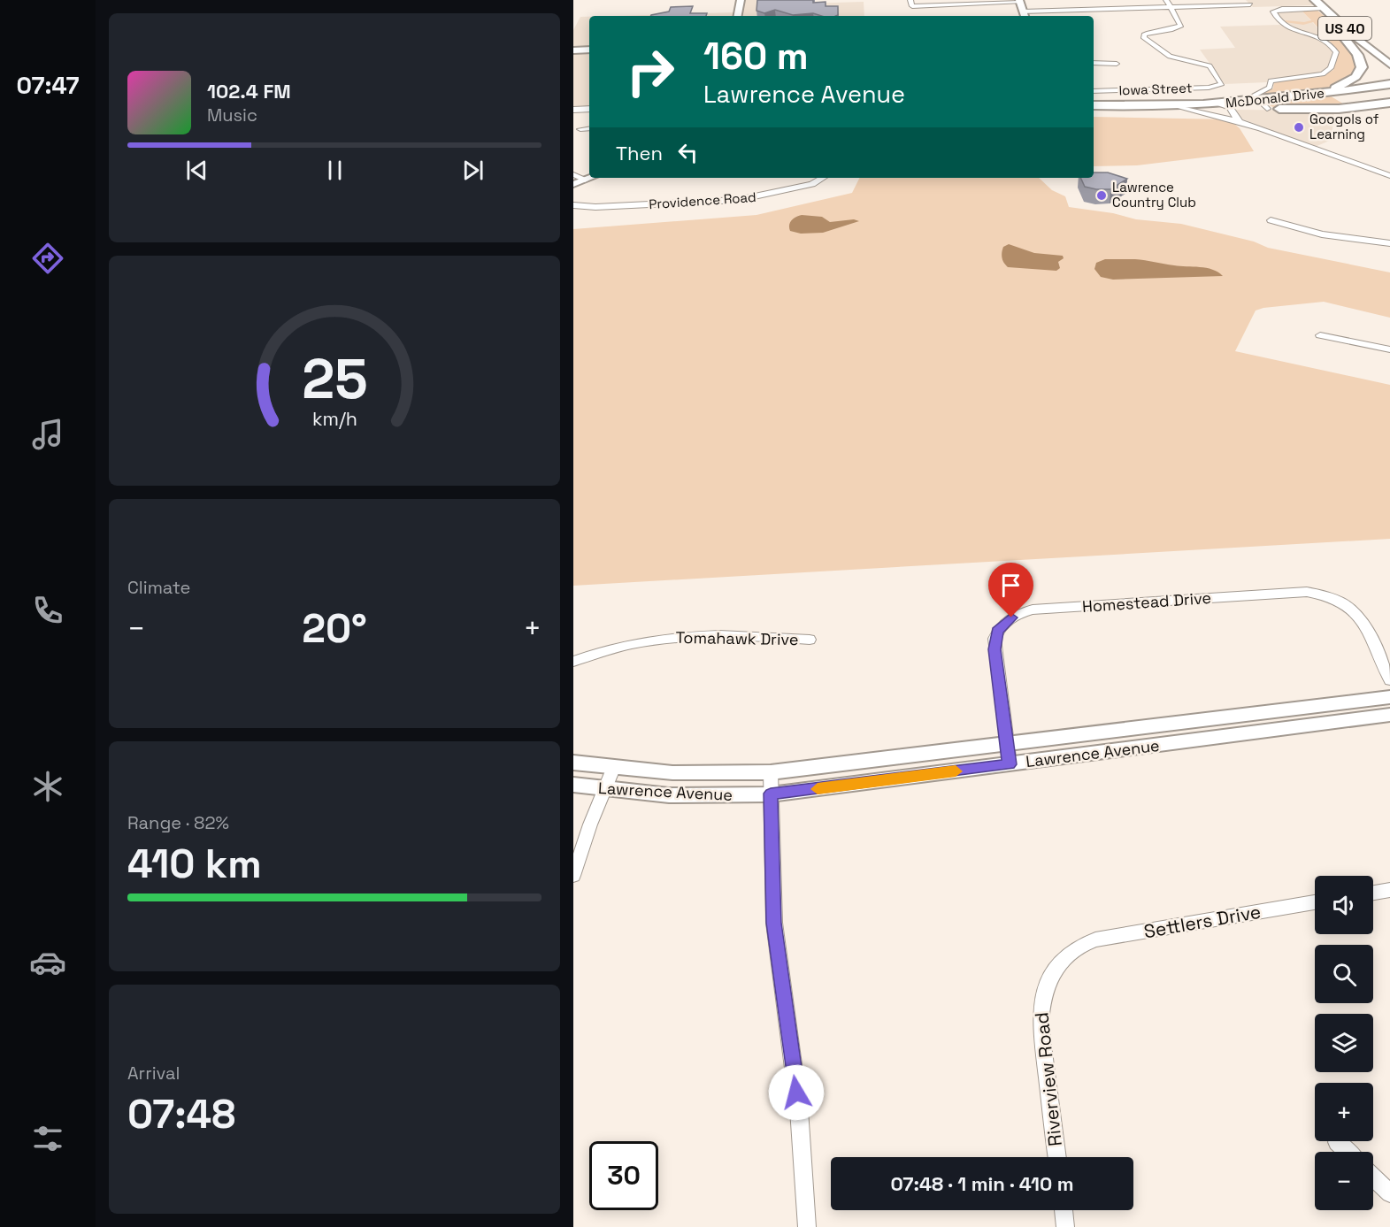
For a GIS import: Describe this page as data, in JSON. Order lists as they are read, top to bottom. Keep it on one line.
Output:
{"streets":{"highway":["US 40","McDonald Drive"],"street":["Iowa Street","Providence Road","Homestead Drive","Tomahawk Drive","Lawrence Avenue","Settlers Drive","Riverview Road"]},"crossings":[["Homestead Drive","Lawrence Avenue"],["Settlers Drive","Riverview Road"]],"places":["Googols of Learning","Lawrence Country Club"],"page":{"tabs":"07:47","turn":["160 m","Lawrence Avenue"],"song":["102.4 FM","Music"],"then":"Then","tile":["Climate",["Range · 82%","410 km"],["Arrival","07:48"]],"heat":["−","20°","+"],"map_buttons":["+","−"],"limit":"30","trip":"07:48 · 1 min · 410 m","gauge":["25","km/h"]}}
